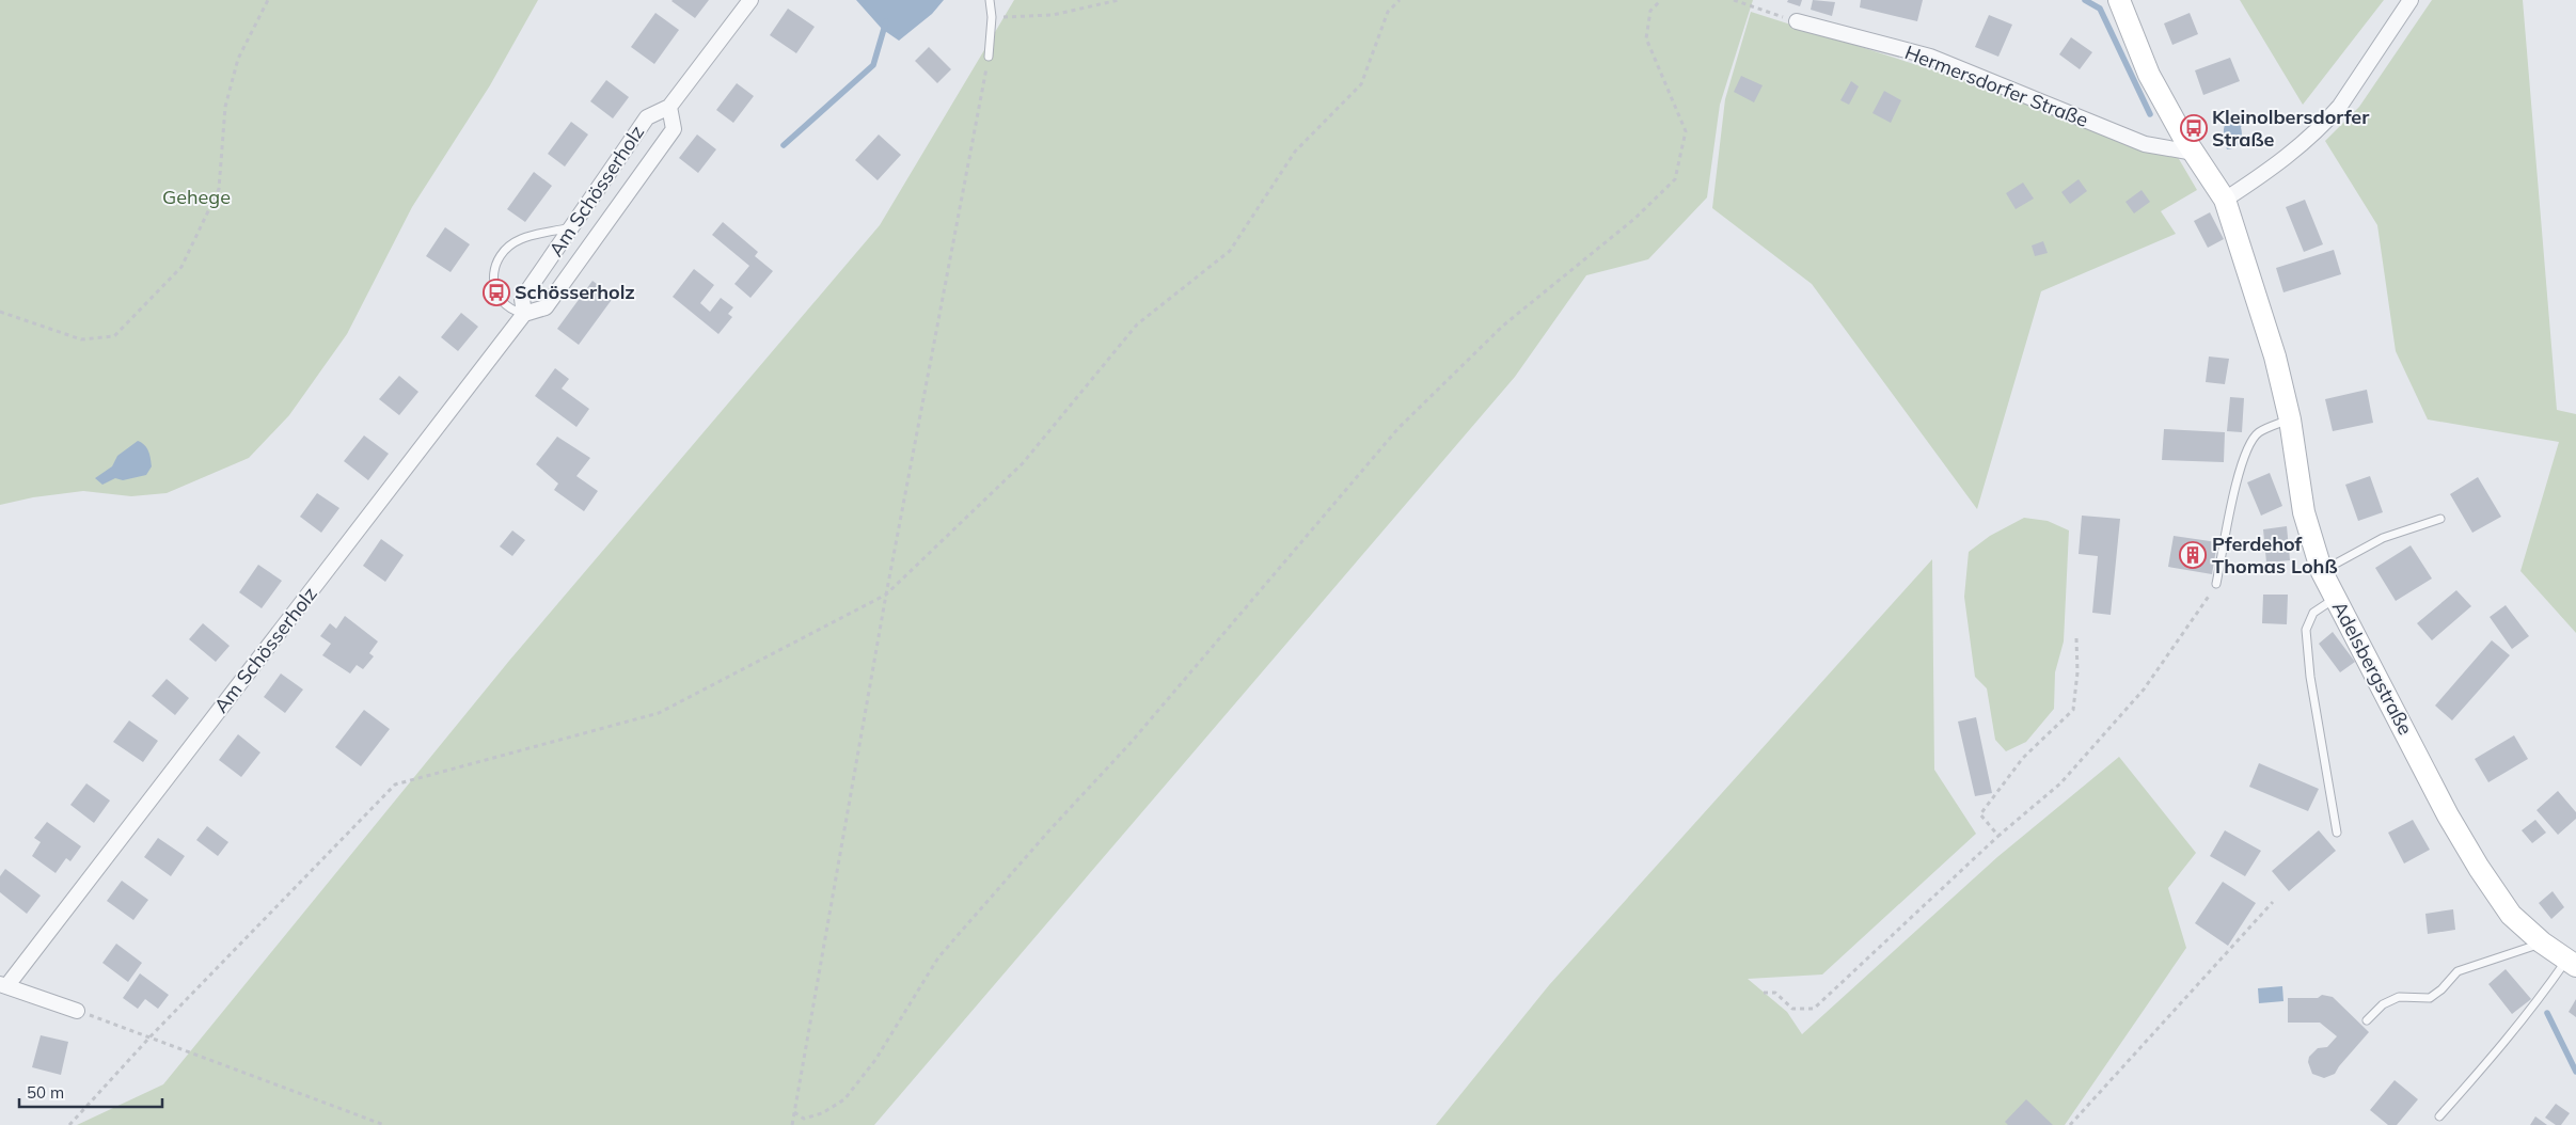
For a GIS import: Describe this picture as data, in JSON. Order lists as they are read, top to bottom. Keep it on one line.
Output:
{"streets":{"street":["Hermersdorfer Straße","Am Schösserholz","Adelsbergstraße"]},"parks":["Gehege"],"places":{"bus stop":["Kleinolbersdorfer Straße","Schösserholz"],"building":["Pferdehof Thomas Lohß"]},"scale_bar":"50 m"}
